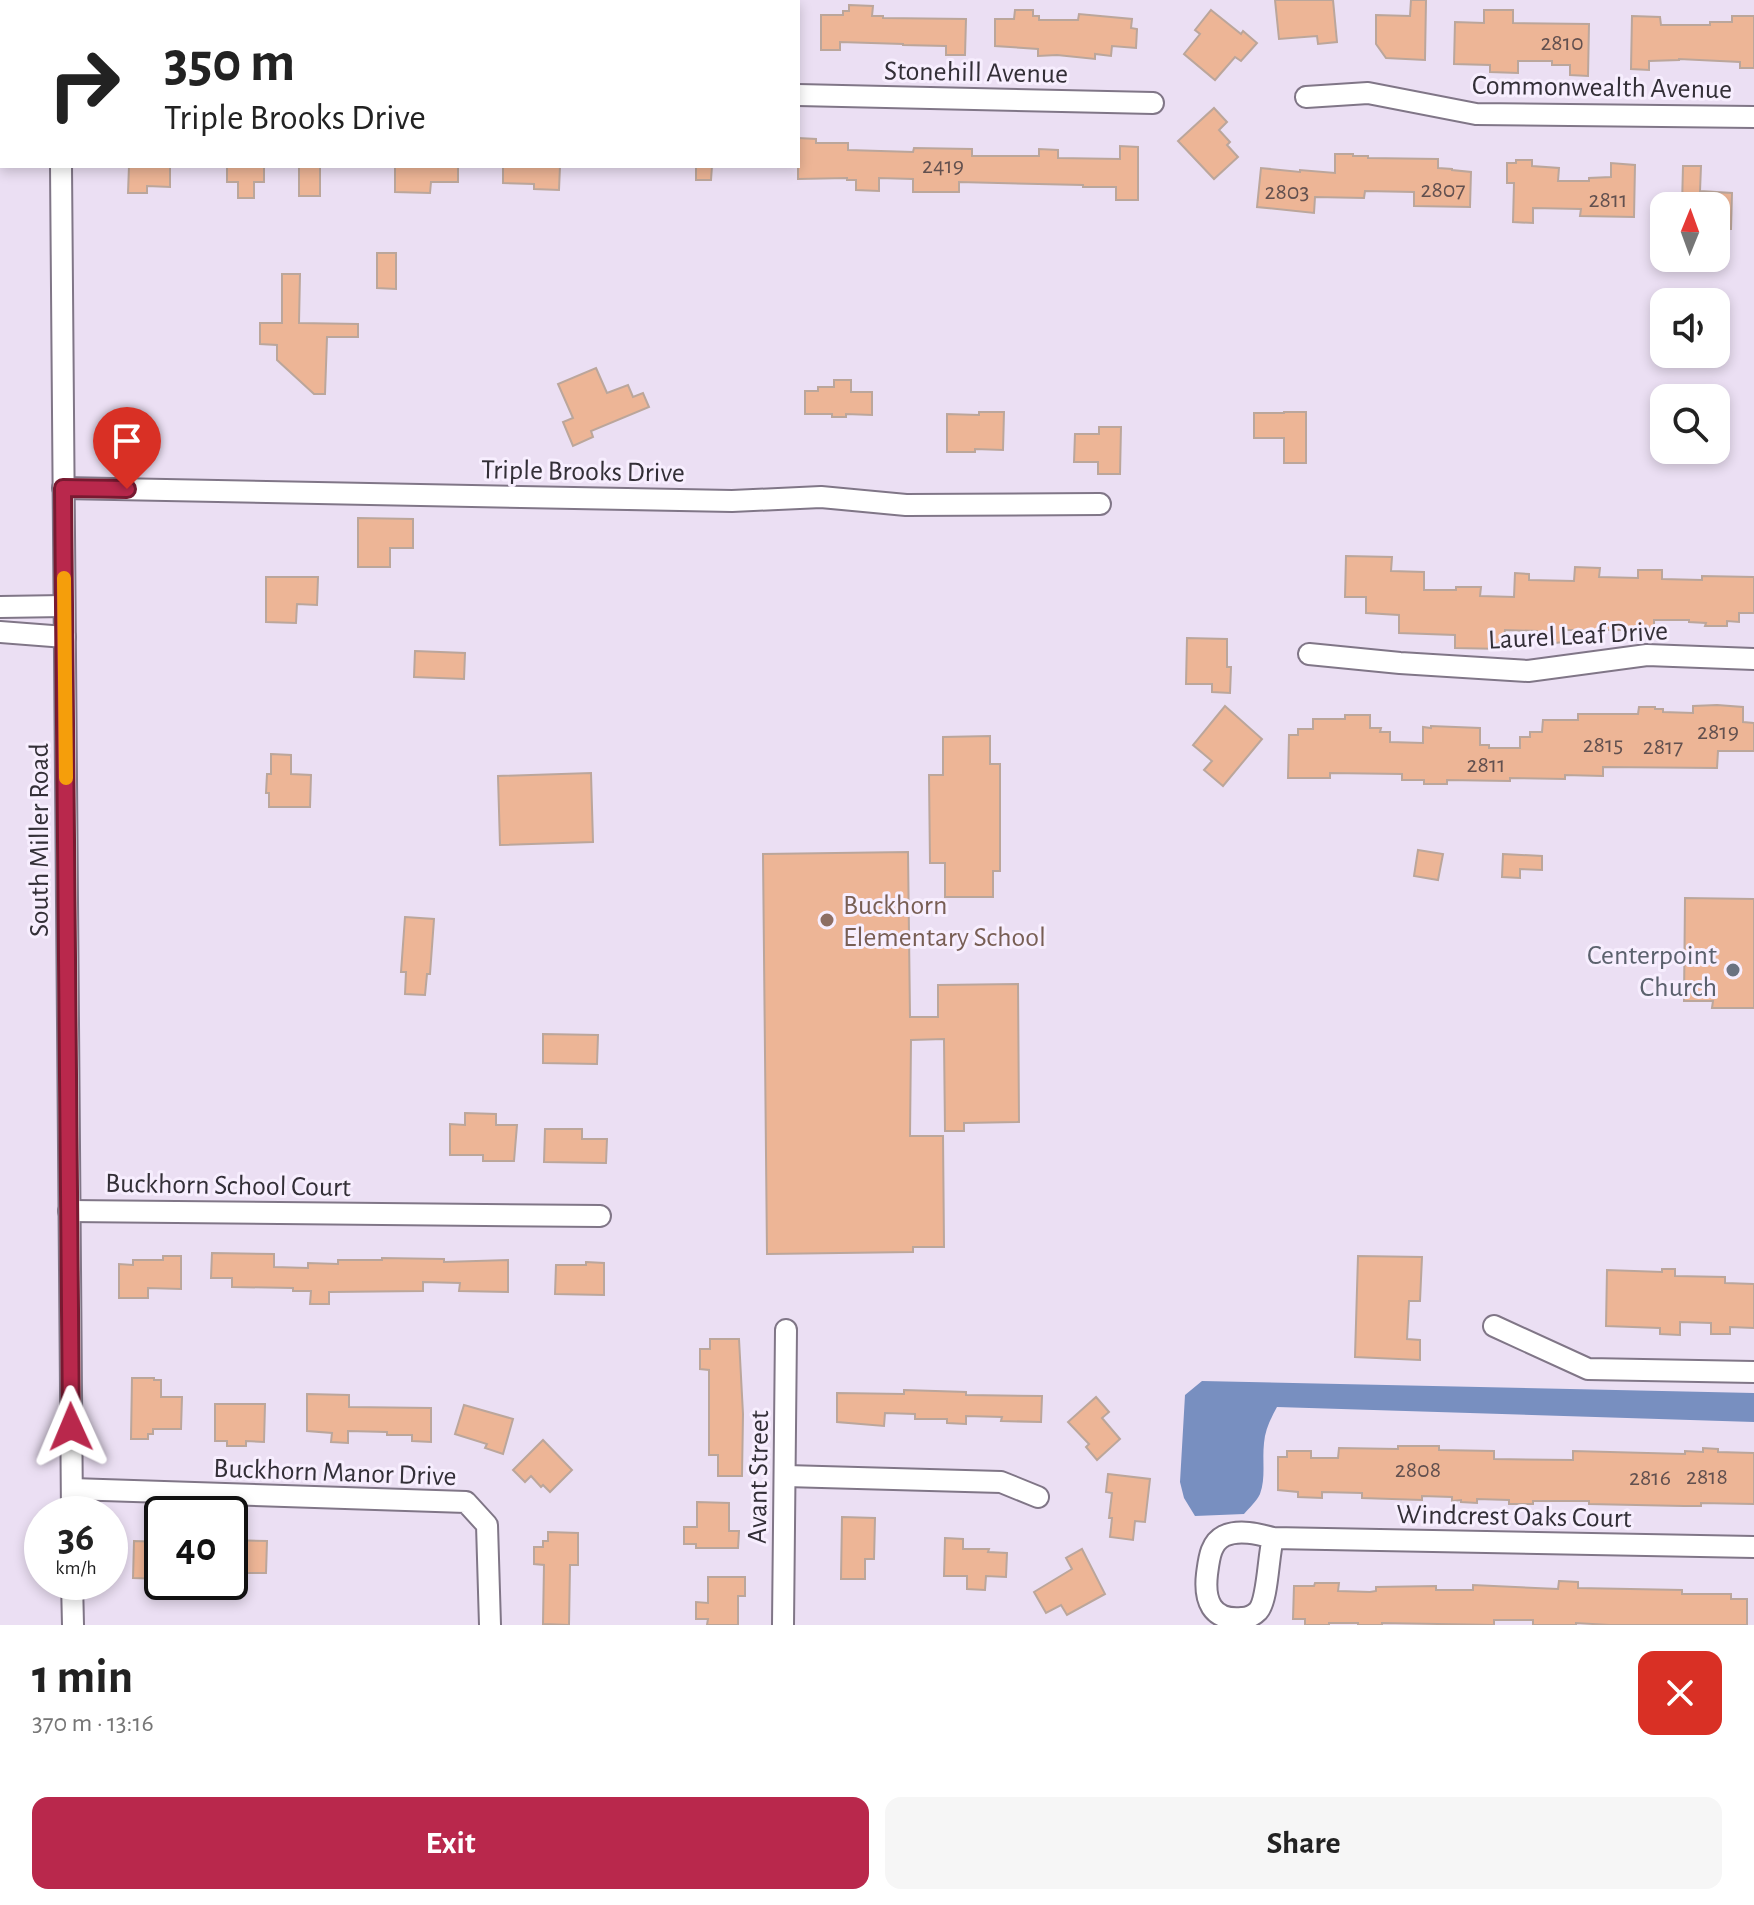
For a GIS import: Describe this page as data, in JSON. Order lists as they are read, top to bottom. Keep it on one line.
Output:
{"streets":{"street":["Stonehill Avenue","Commonwealth Avenue","Triple Brooks Drive","Laurel Leaf Drive","South Miller Road","Buckhorn School Court","Buckhorn Manor Drive","Avant Street","Windcrest Oaks Court"]},"crossings":[["Triple Brooks Drive","South Miller Road"],["South Miller Road","Buckhorn School Court"],["South Miller Road","Buckhorn Manor Drive"]],"places":["Buckhorn Elementary School","Centerpoint Church"],"house_numbers":["2810","2419","2807","2803","2811","2819","2815","2817","2811","2808","2818","2816"],"north":"top","page":{"turn":["350 m","Triple Brooks Drive"],"speed":"36 km/h","limit":"40","heading":["1 min","370 m · 13:16"],"buttons":["Exit","Share"]}}
